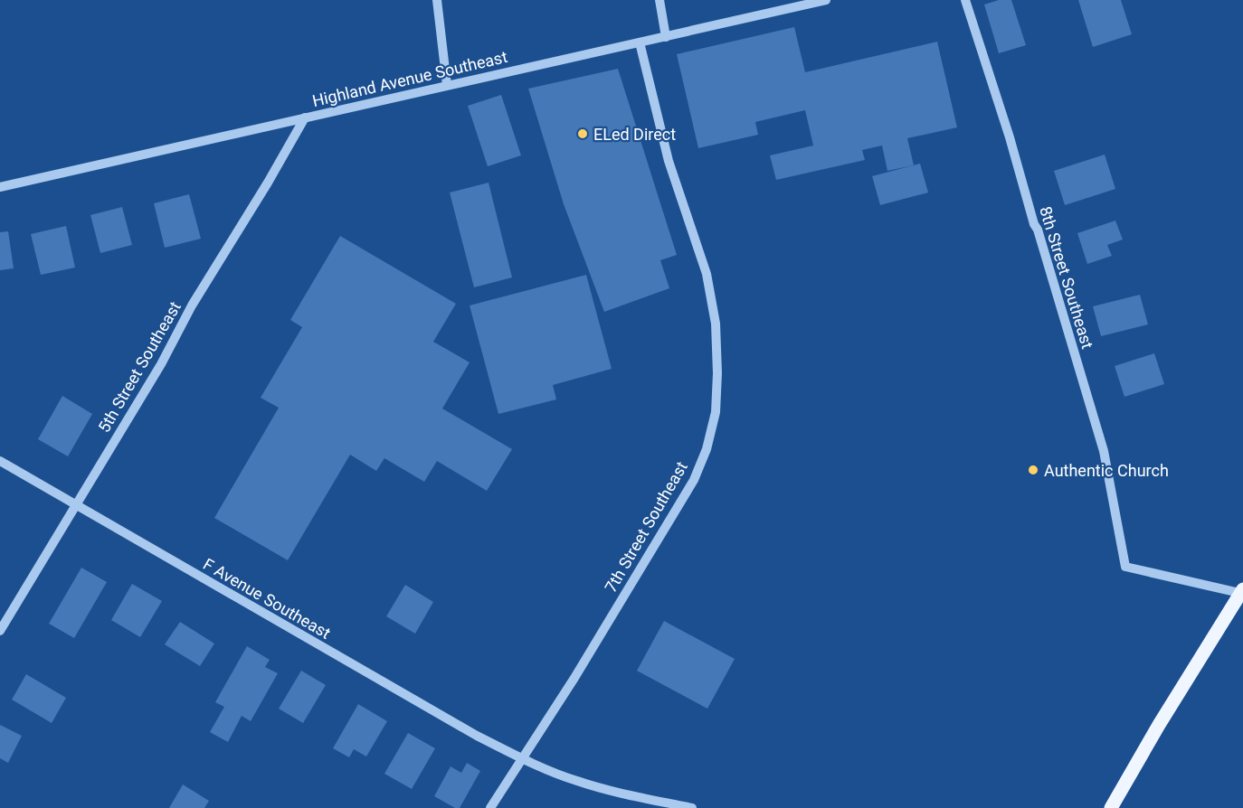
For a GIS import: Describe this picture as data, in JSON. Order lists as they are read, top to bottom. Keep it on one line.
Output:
{"streets":{"street":["Highland Avenue Southeast","8th Street Southeast","5th Street Southeast","7th Street Southeast","F Avenue Southeast"]},"crossings":[["Highland Avenue Southeast","5th Street Southeast"],["Highland Avenue Southeast","7th Street Southeast"],["5th Street Southeast","F Avenue Southeast"],["7th Street Southeast","F Avenue Southeast"]],"places":["ELed Direct","Authentic Church"]}
